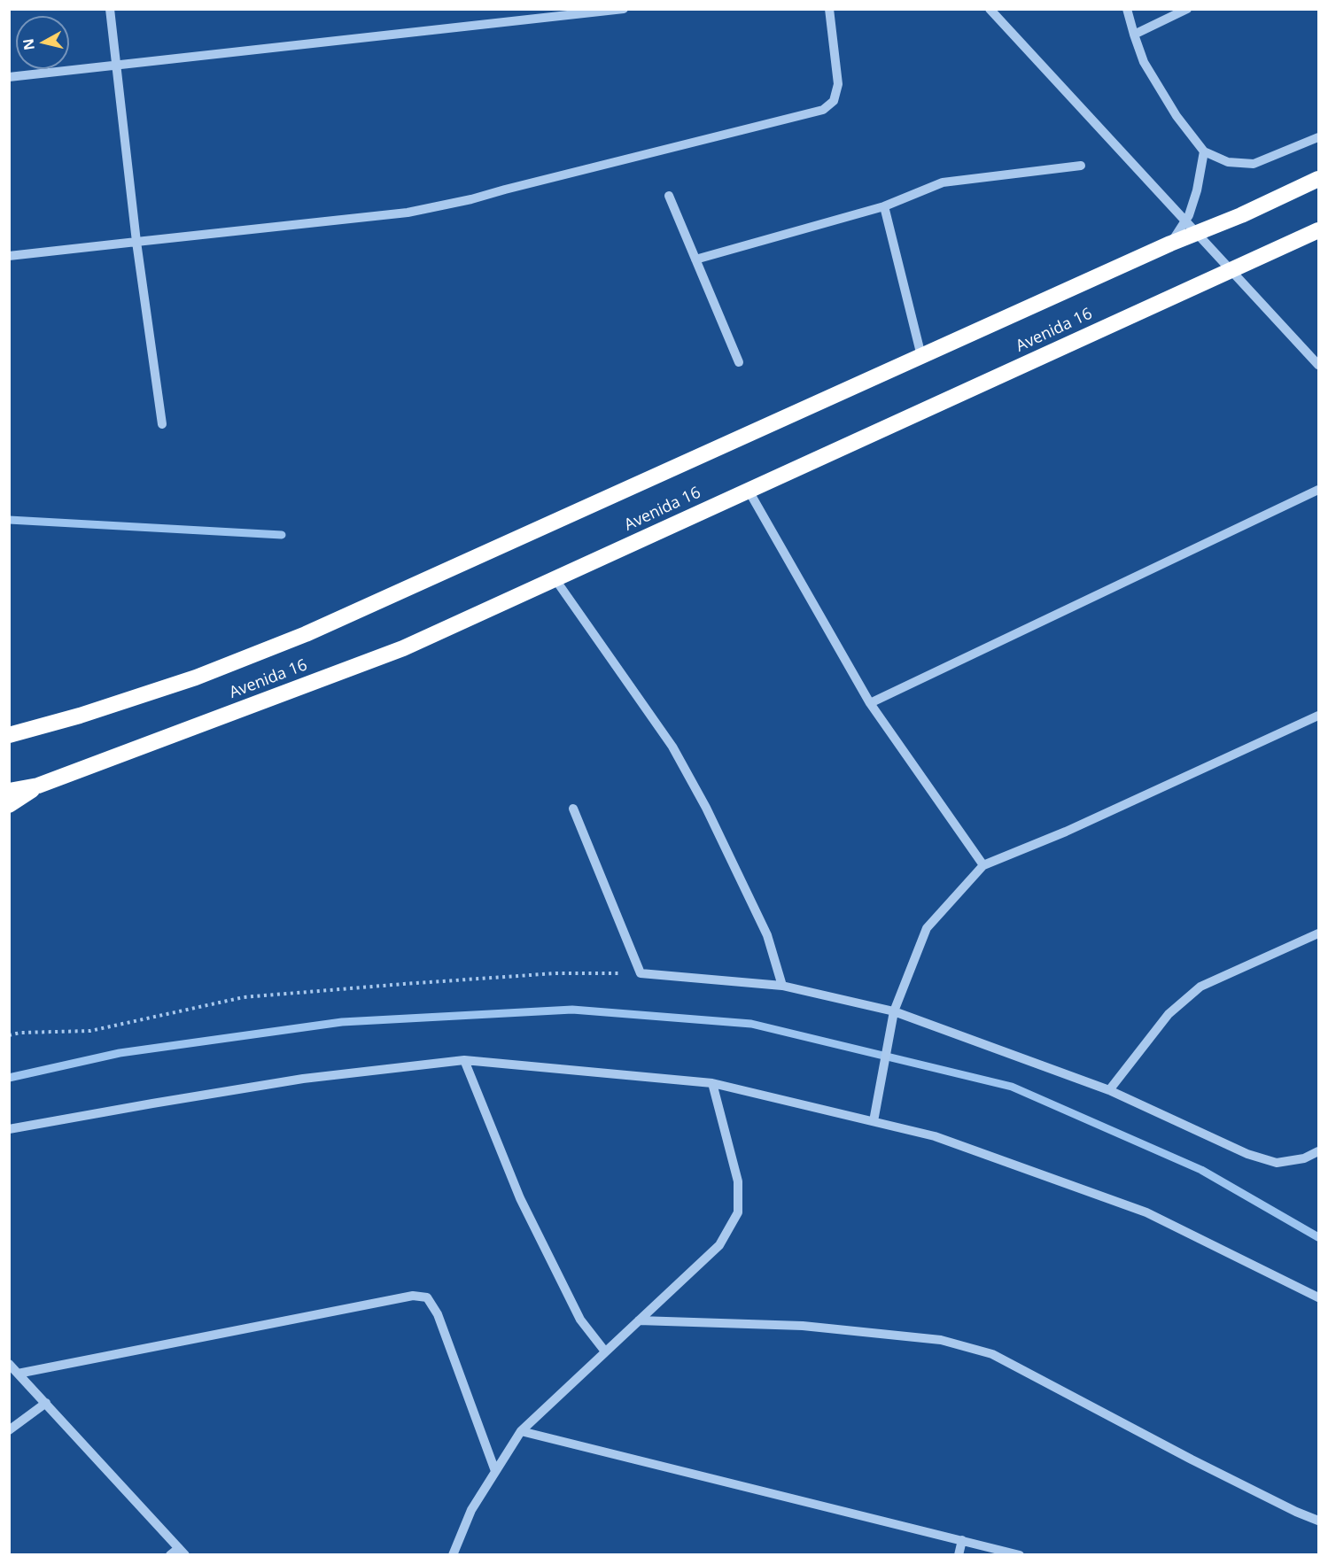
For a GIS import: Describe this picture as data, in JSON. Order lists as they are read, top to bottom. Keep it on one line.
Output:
{"streets":{"highway":["Avenida 16"]},"north":"left"}
